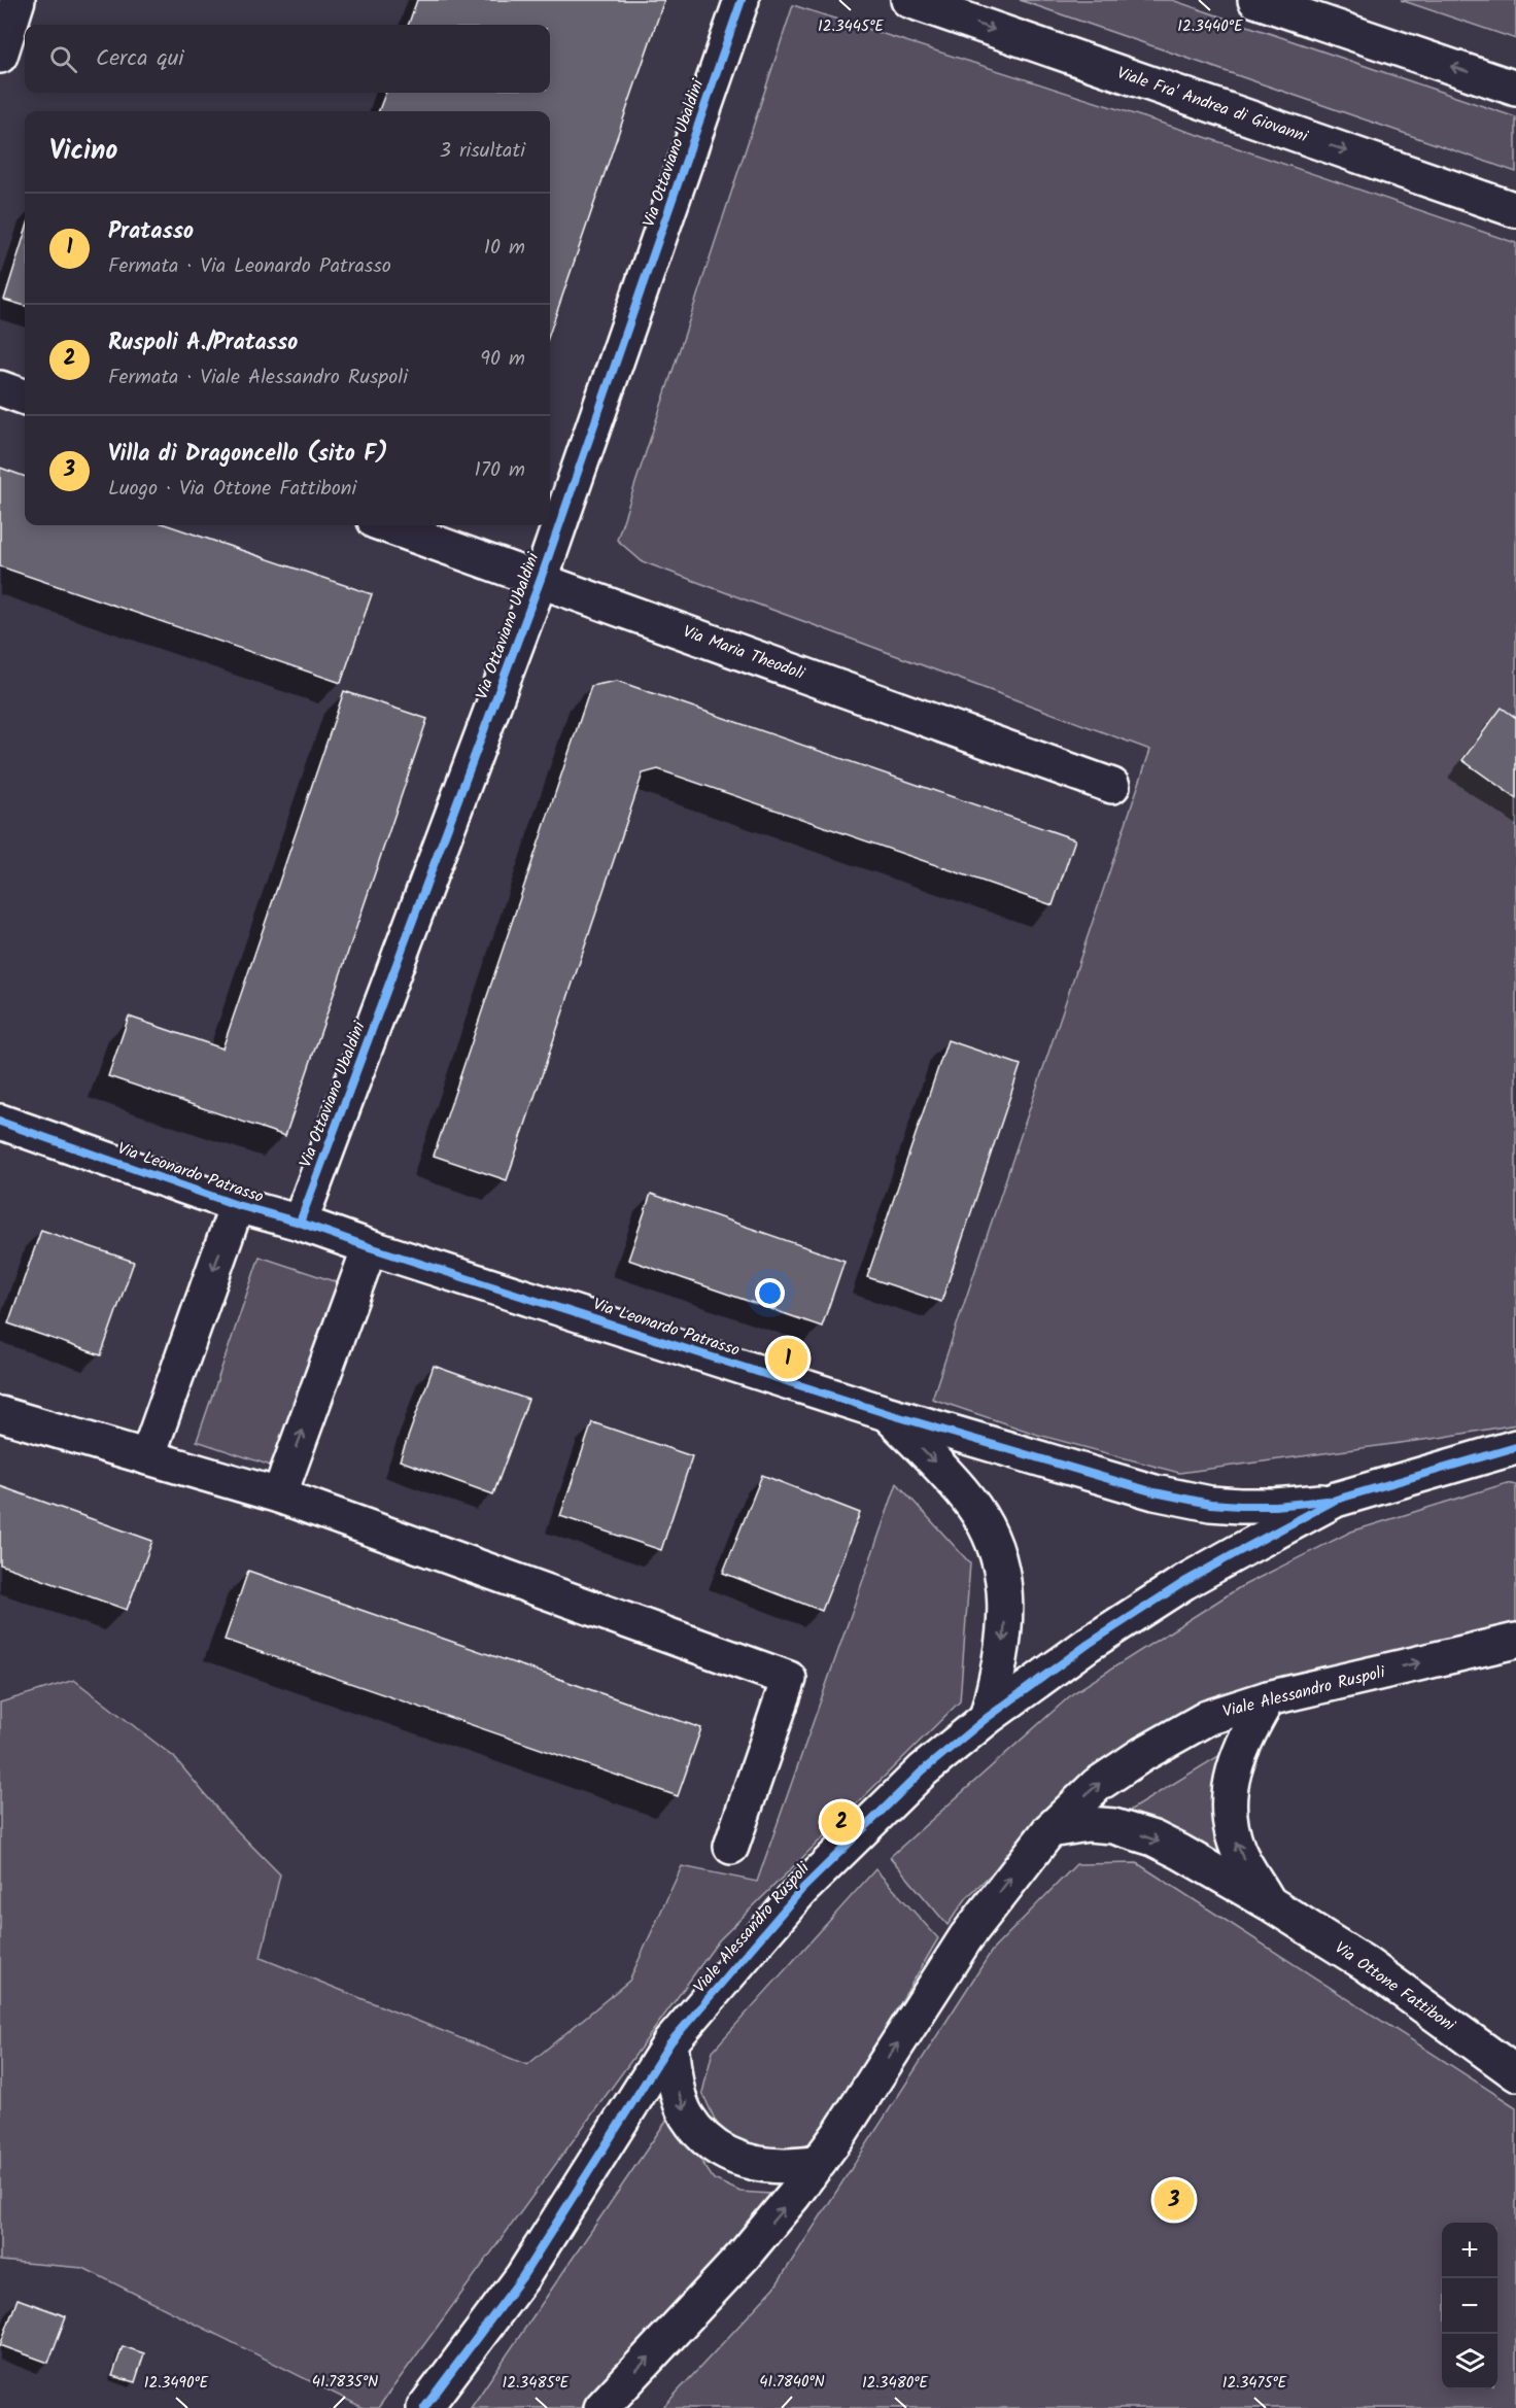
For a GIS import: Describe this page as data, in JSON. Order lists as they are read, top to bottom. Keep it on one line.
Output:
{"streets":{"street":["Viale Fra' Andrea di Giovanni","Via Ottaviano Ubaldini","Via Maria Theodoli","Via Leonardo Patrasso","Viale Alessandro Ruspoli","Via Ottone Fattiboni"]},"crossings":[["Via Ottaviano Ubaldini","Via Maria Theodoli"],["Via Ottaviano Ubaldini","Via Leonardo Patrasso"],["Via Leonardo Patrasso","Viale Alessandro Ruspoli"],["Viale Alessandro Ruspoli","Via Ottone Fattiboni"]],"page":{"search":"Cerca qui","heading":["Vicino","3 risultati"],"list":[{"mark":"1","name":"Pratasso","note":"Fermata · Via Leonardo Patrasso","value":"10 m"},{"mark":"2","name":"Ruspoli A./Pratasso","note":"Fermata · Viale Alessandro Ruspoli","value":"90 m"},{"mark":"3","name":"Villa di Dragoncello (sito F)","note":"Luogo · Via Ottone Fattiboni","value":"170 m"}],"pins":["1","2","3"],"map_buttons":["+","−"]},"coordinates":["12.3445°E","12.3440°E","41.7835°N","41.7840°N","12.3490°E","12.3485°E","12.3480°E","12.3475°E"]}
